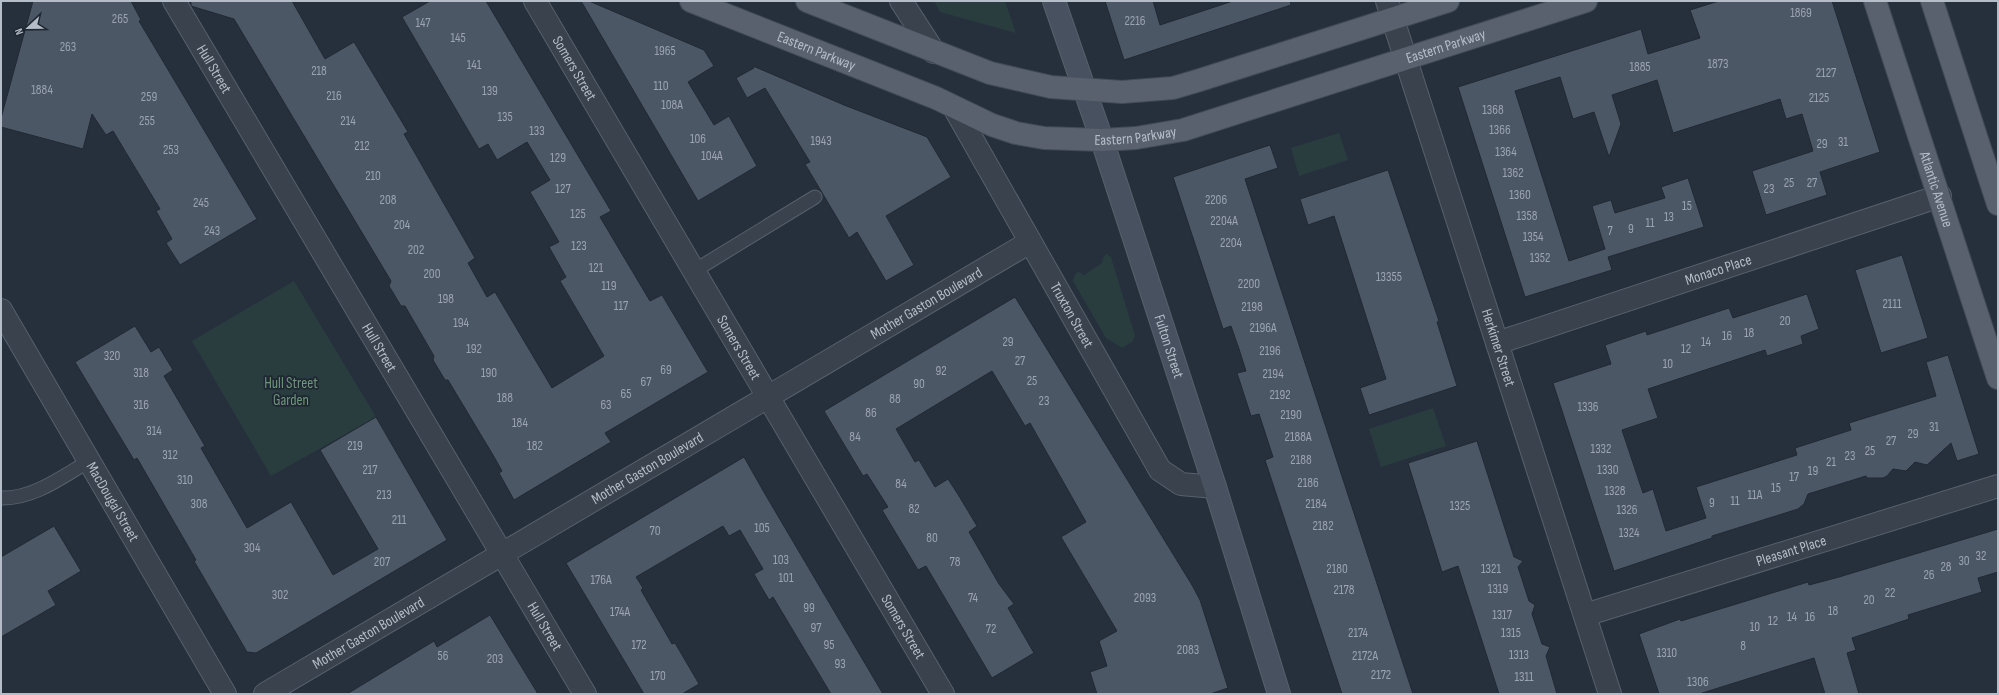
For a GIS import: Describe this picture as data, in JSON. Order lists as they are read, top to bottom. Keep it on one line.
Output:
{"streets":{"main road":["Eastern Parkway","Atlantic Avenue","Fulton Street"],"street":["Somers Street","Hull Street","Monaco Place","Mother Gaston Boulevard","Truxton Street","Herkimer Street","MacDougal Street","Pleasant Place"]},"crossings":[["Eastern Parkway","Truxton Street"],["Eastern Parkway","Fulton Street"],["Eastern Parkway","Herkimer Street"],["Somers Street","Mother Gaston Boulevard"],["Hull Street","Mother Gaston Boulevard"],["Atlantic Avenue","Monaco Place"],["Monaco Place","Herkimer Street"],["Mother Gaston Boulevard","Truxton Street"],["Truxton Street","Fulton Street"],["Herkimer Street","Pleasant Place"]],"parks":["Hull Street Garden"],"house_numbers":["1869","265","2216","147","145","263","1965","1873","141","1885","218","2127","110","1884","139","216","259","2125","108A","1368","135","255","214","1366","133","106","1943","31","29","212","253","1364","104A","129","1362","210","25","27","127","23","1360","208","2206","245","15","125","1358","13","2204A","11","204","9","243","7","1354","2204","123","202","1352","121","200","13355","2200","119","198","2111","117","2198","20","194","2196A","18","16","29","14","192","12","2196","320","27","10","69","92","318","190","2194","25","67","90","65","2192","188","88","23","316","63","1336","86","2190","184","31","314","29","84","2188A","27","219","182","1332","25","312","23","2188","21","217","1330","19","17","310","2186","84","15","1328","213","11A","11","9","308","2184","1325","82","1326","211","2182","105","70","1324","80","304","32","103","30","207","78","28","2180","1321","26","101","176A","1319","2178","22","302","74","2093","20","99","18","174A","1317","14","16","12","10","97","72","2174","1315","172","95","8","2083","1310","1313","56","2172A","203","93","2172","170","1311","1306"],"north":"left"}
